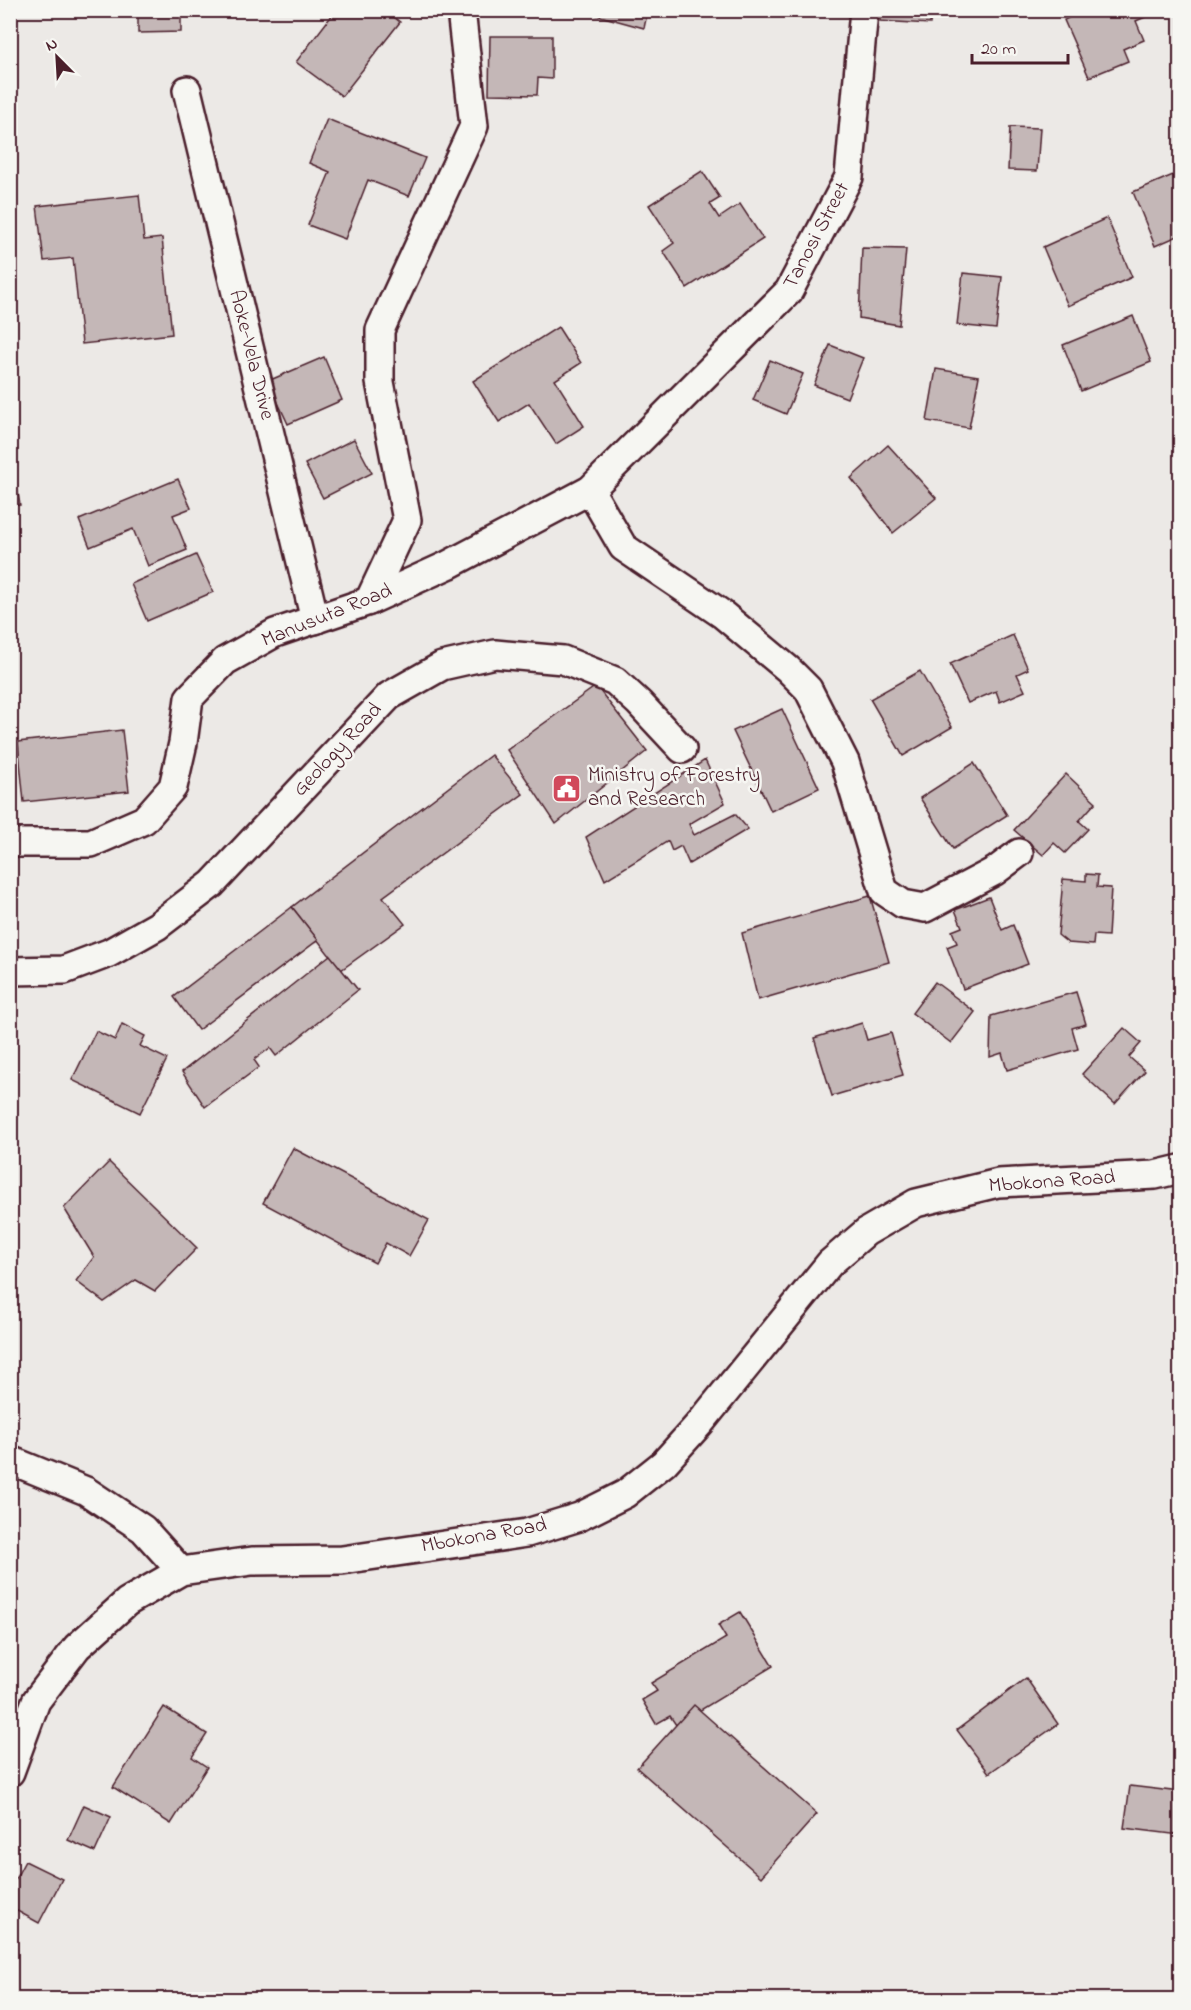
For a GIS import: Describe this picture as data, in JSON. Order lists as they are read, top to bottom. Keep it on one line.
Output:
{"streets":{"street":["Tanosi Street","Aoke-Vela Drive","Manusuta Road","Geology Road","Mbokona Road"]},"crossings":[["Tanosi Street","Manusuta Road"],["Aoke-Vela Drive","Manusuta Road"]],"places":{"public building":["Ministry of Forestry and Research"]},"scale_bar":"20 m","north":"top left"}
